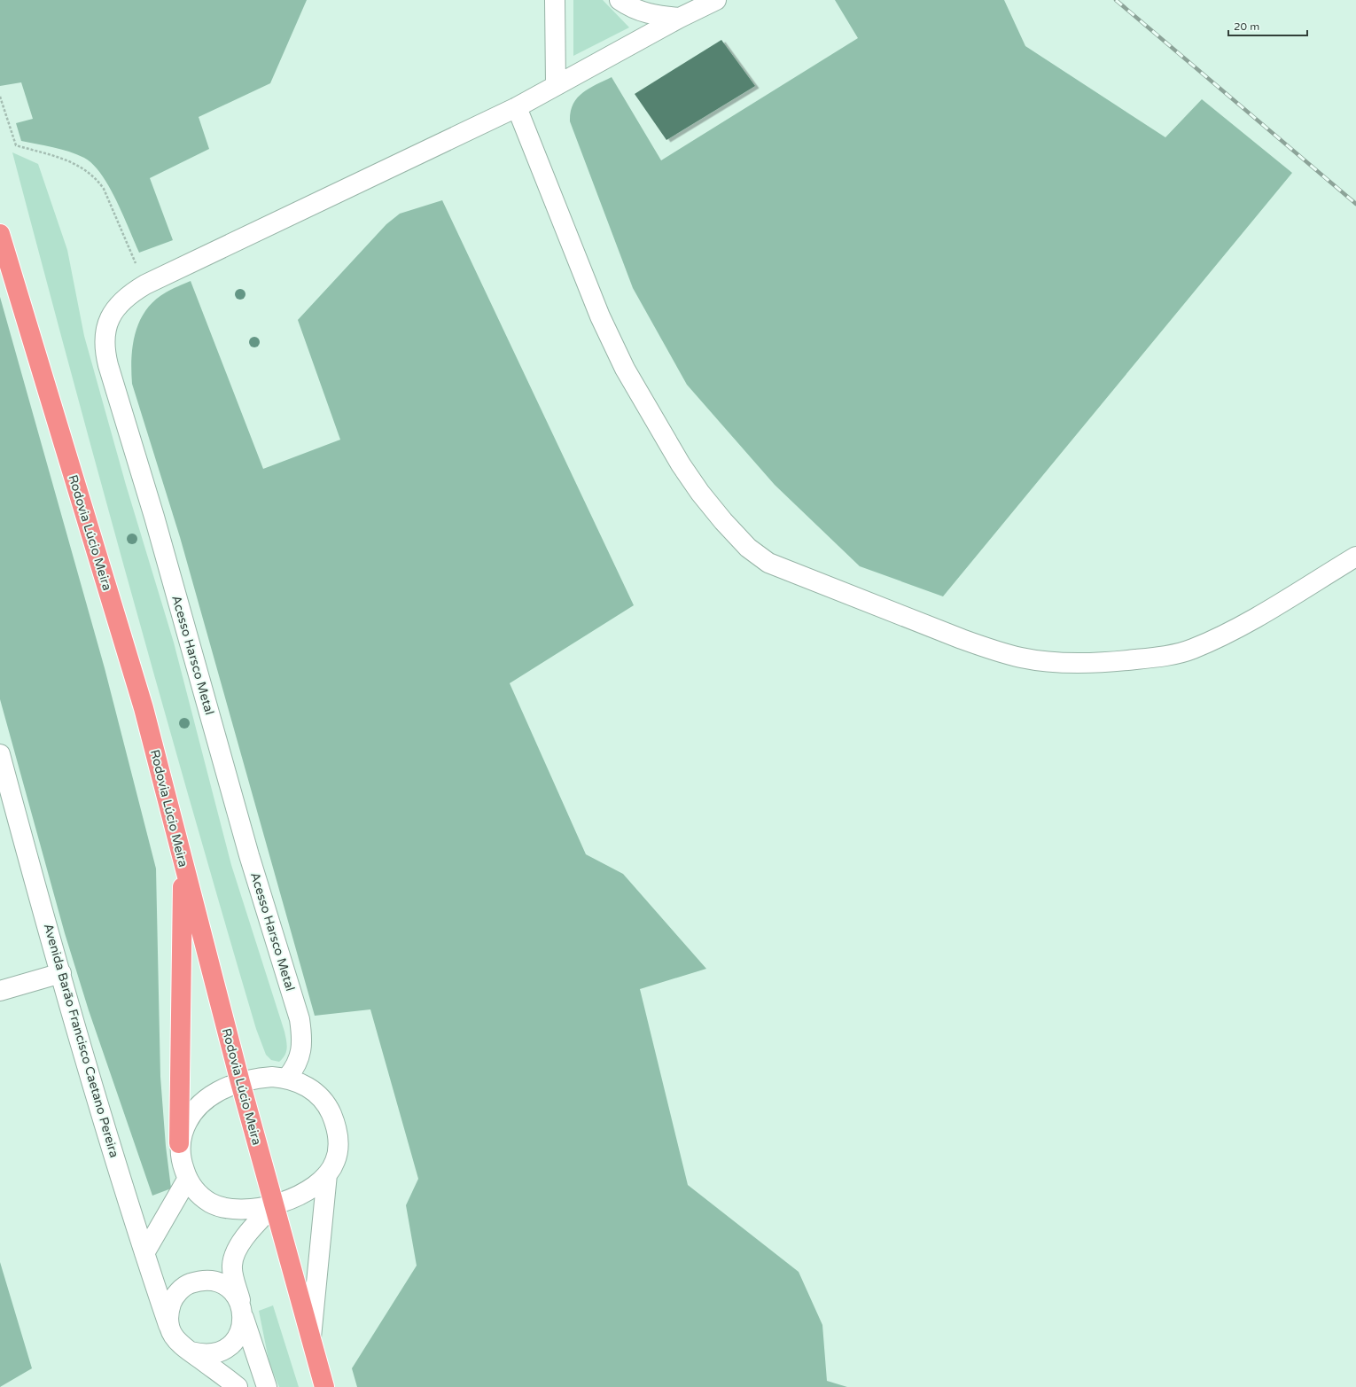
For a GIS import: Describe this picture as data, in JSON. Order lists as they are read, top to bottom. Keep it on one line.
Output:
{"streets":{"highway":["Rodovia Lúcio Meira"],"street":["Acesso Harsco Metal","Avenida Barão Francisco Caetano Pereira"]},"scale_bar":"20 m"}
